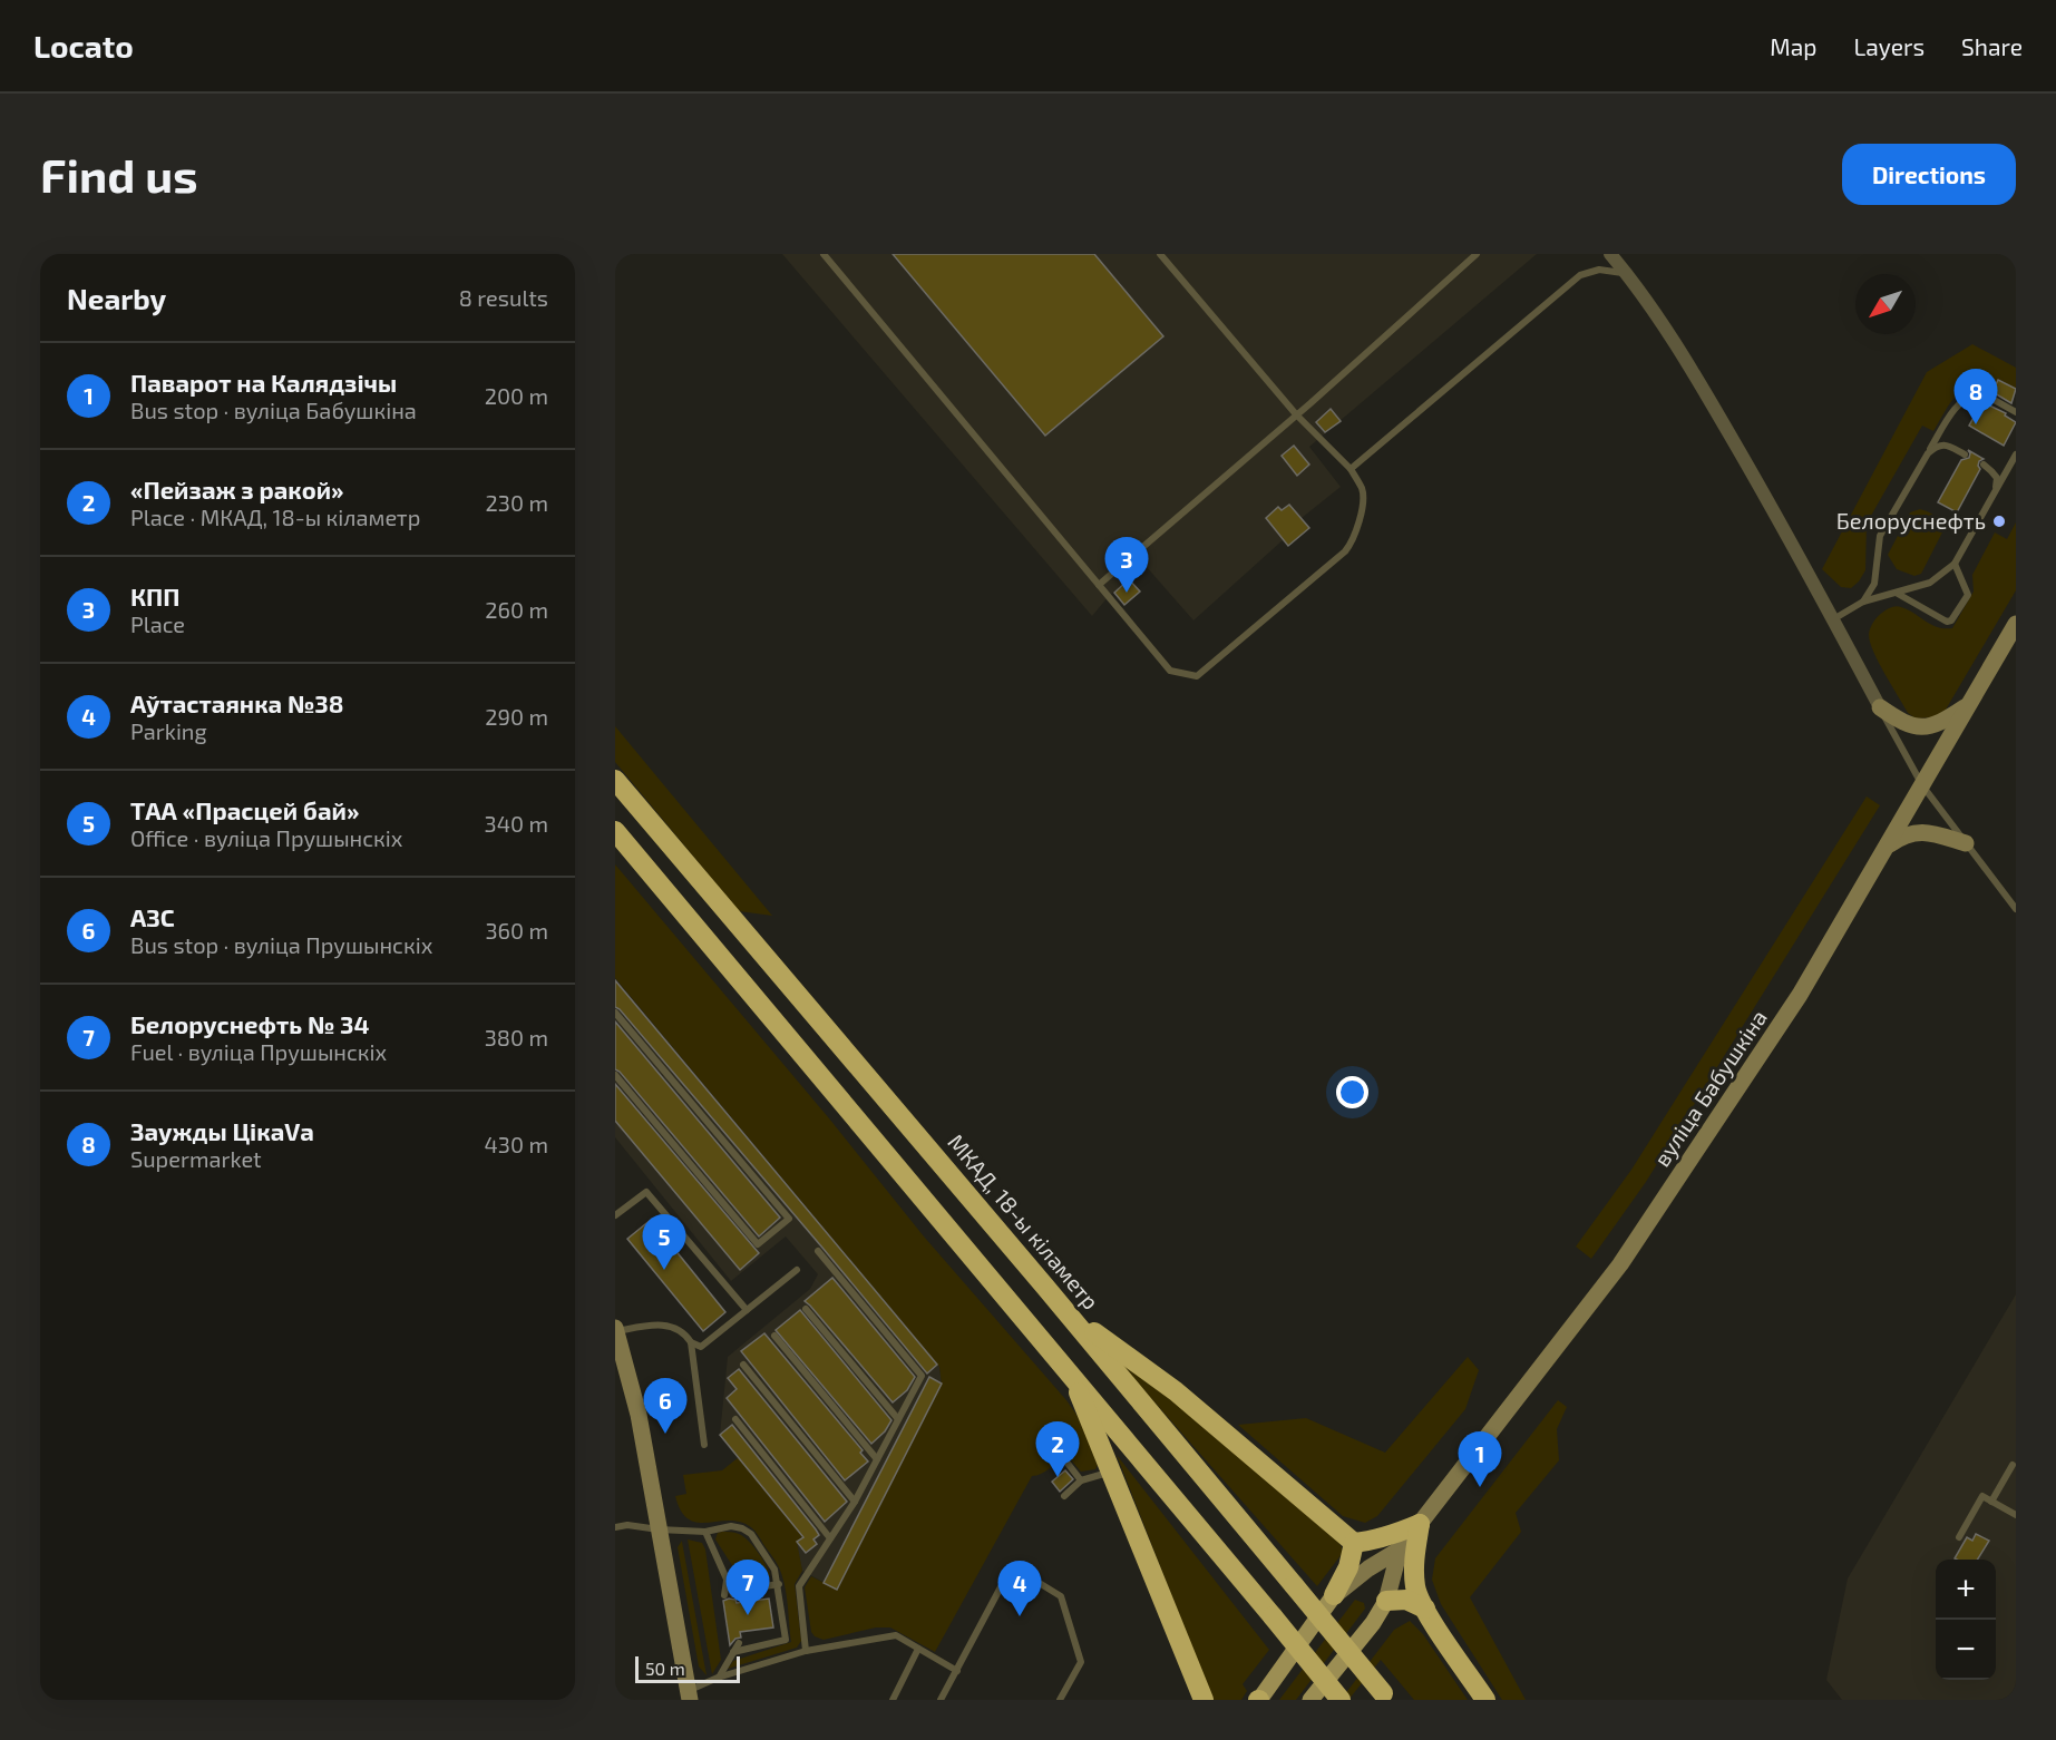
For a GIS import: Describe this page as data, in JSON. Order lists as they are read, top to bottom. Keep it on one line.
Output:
{"streets":{"highway":["МКАД, 18-ы кіламетр"],"street":["вуліца Бабушкіна"]},"places":["Белоруснефть"],"scale_bar":"50 m","north":"bottom left","page":{"header":"Locato","nav":["Map","Layers","Share"],"buttons":"Directions","title":"Find us","heading":["Nearby","8 results"],"list":[{"mark":"1","name":"Паварот на Калядзічы","note":"Bus stop · вуліца Бабушкіна","value":"200 m"},{"mark":"2","name":"«Пейзаж з ракой»","note":"Place · МКАД, 18-ы кіламетр","value":"230 m"},{"mark":"3","name":"КПП","note":"Place","value":"260 m"},{"mark":"4","name":"Аўтастаянка №38","note":"Parking","value":"290 m"},{"mark":"5","name":"ТАА «Прасцей бай»","note":"Office · вуліца Прушынскіх","value":"340 m"},{"mark":"6","name":"АЗС","note":"Bus stop · вуліца Прушынскіх","value":"360 m"},{"mark":"7","name":"Белоруснефть № 34","note":"Fuel · вуліца Прушынскіх","value":"380 m"},{"mark":"8","name":"Заужды ЦікаVа","note":"Supermarket","value":"430 m"}],"pins":["8","3","5","6","2","1","7","4"],"map_buttons":["+","−"],"scale":"50 m"}}
